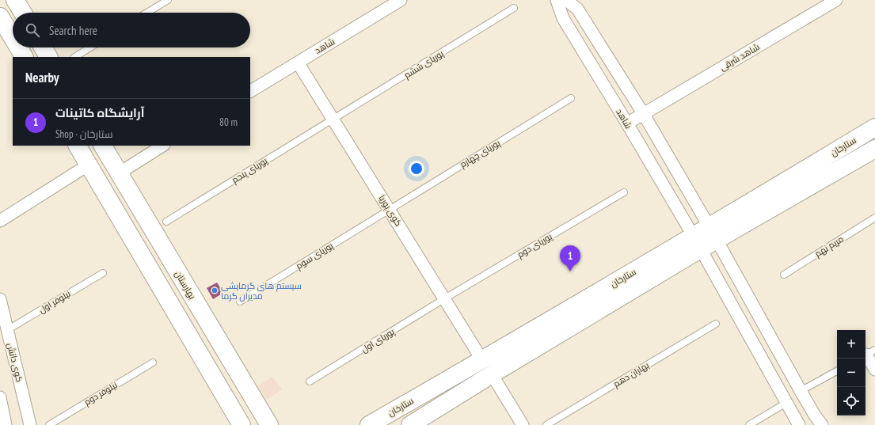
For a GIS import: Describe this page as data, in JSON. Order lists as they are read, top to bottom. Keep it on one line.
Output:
{"streets":{"street":["شاهد","شاهد شرقی","ستارخان","کوی پوریا","بهارستان","کوی دانش"],"lane":["پوریای ششم","پوریای چهارم","پوریای پنجم","پوریای دوم","مریم نهم","پوریای سوم","نیلوفر اول","پوریای اول","بهاران دهم","نیلوفر دوم"]},"crossings":[["شاهد","شاهد شرقی"],["شاهد","ستارخان"],["شاهد","کوی پوریا"],["پوریای ششم","پوریای پنجم"],["پوریای ششم","کوی پوریا"],["ستارخان","کوی پوریا"],["پوریای چهارم","کوی پوریا"],["پوریای چهارم","پوریای سوم"],["پوریای پنجم","کوی پوریا"],["کوی پوریا","پوریای دوم"],["کوی پوریا","پوریای سوم"],["کوی پوریا","پوریای اول"],["پوریای دوم","پوریای اول"],["نیلوفر اول","کوی دانش"]],"places":["سیستم های گرمایشی مدیران گرما"],"page":{"search":"Search here","heading":"Nearby","list":[{"mark":"1","name":"آرایشگاه کاتینات","note":"Shop · ستارخان","value":"80 m"}],"pins":"1","map_buttons":["+","−"]}}
